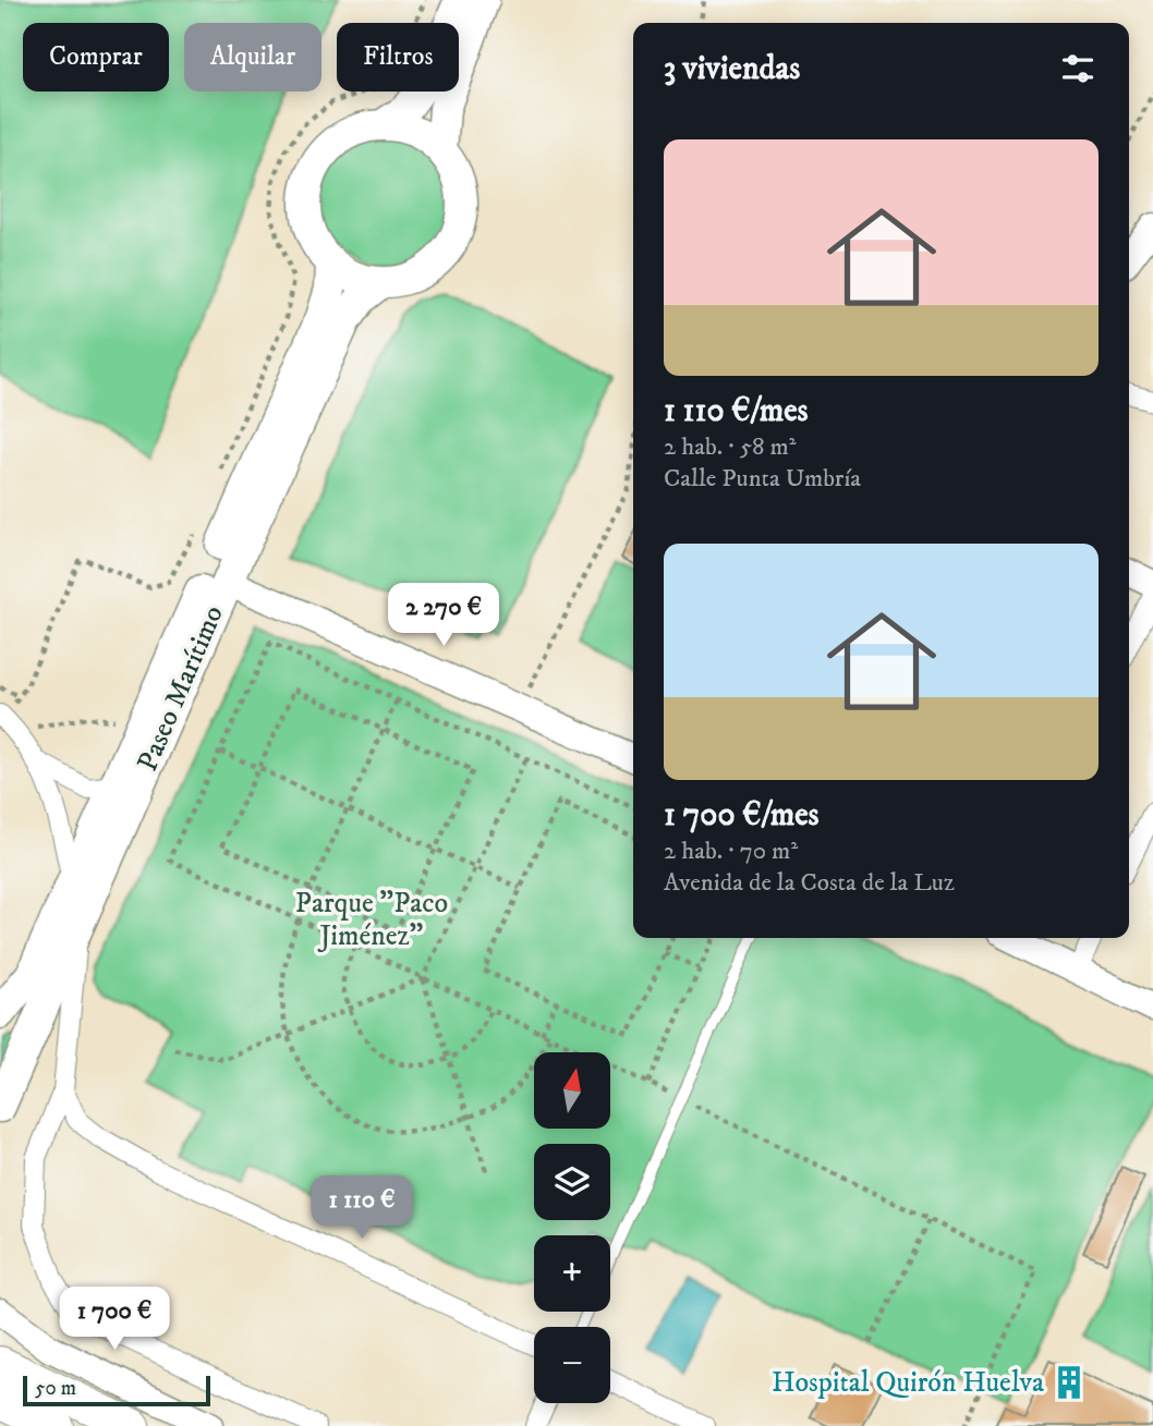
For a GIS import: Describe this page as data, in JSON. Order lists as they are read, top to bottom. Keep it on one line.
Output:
{"streets":{"main road":["Paseo Marítimo"]},"parks":["Parque \"Paco Jiménez\""],"places":{"building":["Hospital Quirón Huelva"]},"scale_bar":"50 m","north":"top","page":{"chip":["Comprar","Alquilar","Filtros"],"heading":"3 viviendas","list":[{"name":"1 110 €/mes","note":"2 hab. · 58 m² · Calle Punta Umbría"},{"name":"1 700 €/mes","note":"2 hab. · 70 m² · Avenida de la Costa de la Luz"}],"price":["2 270 €","1 110 €","1 700 €"],"map_buttons":["+","−"],"scale":"50 m"}}
